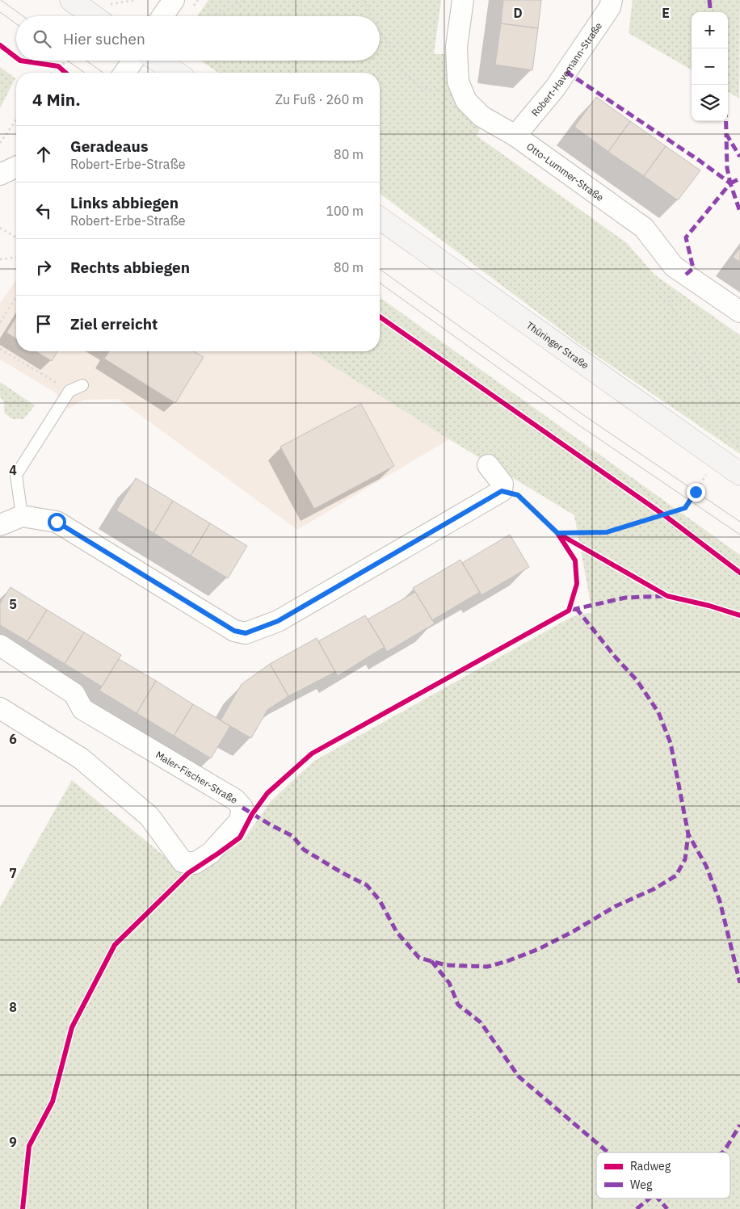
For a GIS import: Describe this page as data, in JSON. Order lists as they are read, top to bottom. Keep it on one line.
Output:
{"streets":{"main road":["Thüringer Straße"],"street":["Robert-Havemann-Straße","Otto-Lummer-Straße","Maler-Fischer-Straße"]},"crossings":[["Robert-Havemann-Straße","Otto-Lummer-Straße"]],"legend":["Radweg","Weg"],"page":{"map_buttons":["+","−"],"search":"Hier suchen","heading":["4 Min.","Zu Fuß · 260 m"],"list":[["Geradeaus","Robert-Erbe-Straße","80 m"],["Links abbiegen","Robert-Erbe-Straße","100 m"],["Rechts abbiegen","80 m"],"Ziel erreicht"]},"grid":{"columns":["D","E"],"rows":["4","5","6","7","8","9"]}}
